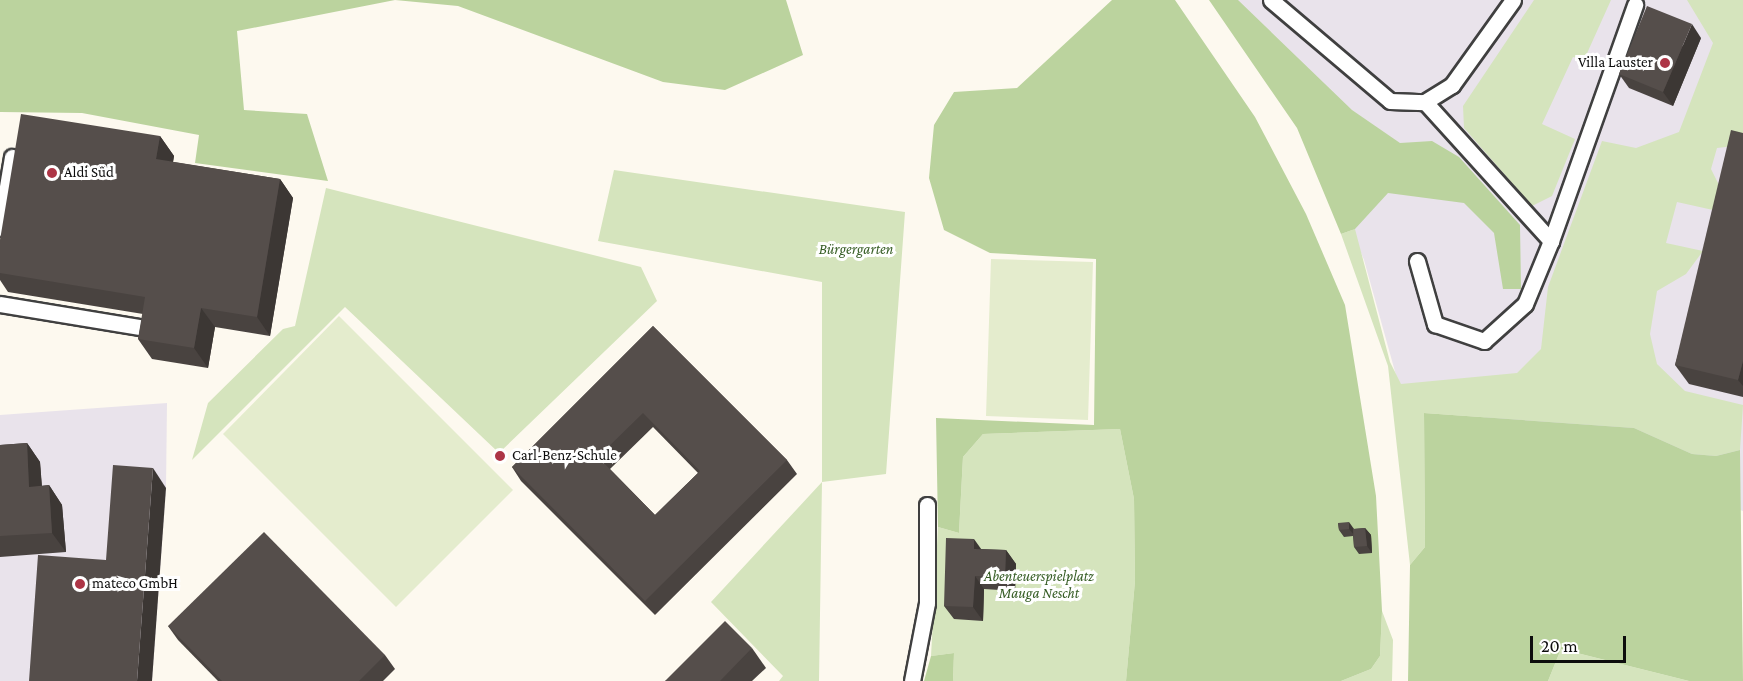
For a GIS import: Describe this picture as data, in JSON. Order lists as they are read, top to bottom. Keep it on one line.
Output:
{"parks":["Bürgergarten","Abenteuerspielplatz Mauga Nescht"],"places":["Villa Lauster","Aldi Süd","Carl-Benz-Schule","mateco GmbH"],"scale_bar":"20 m"}
